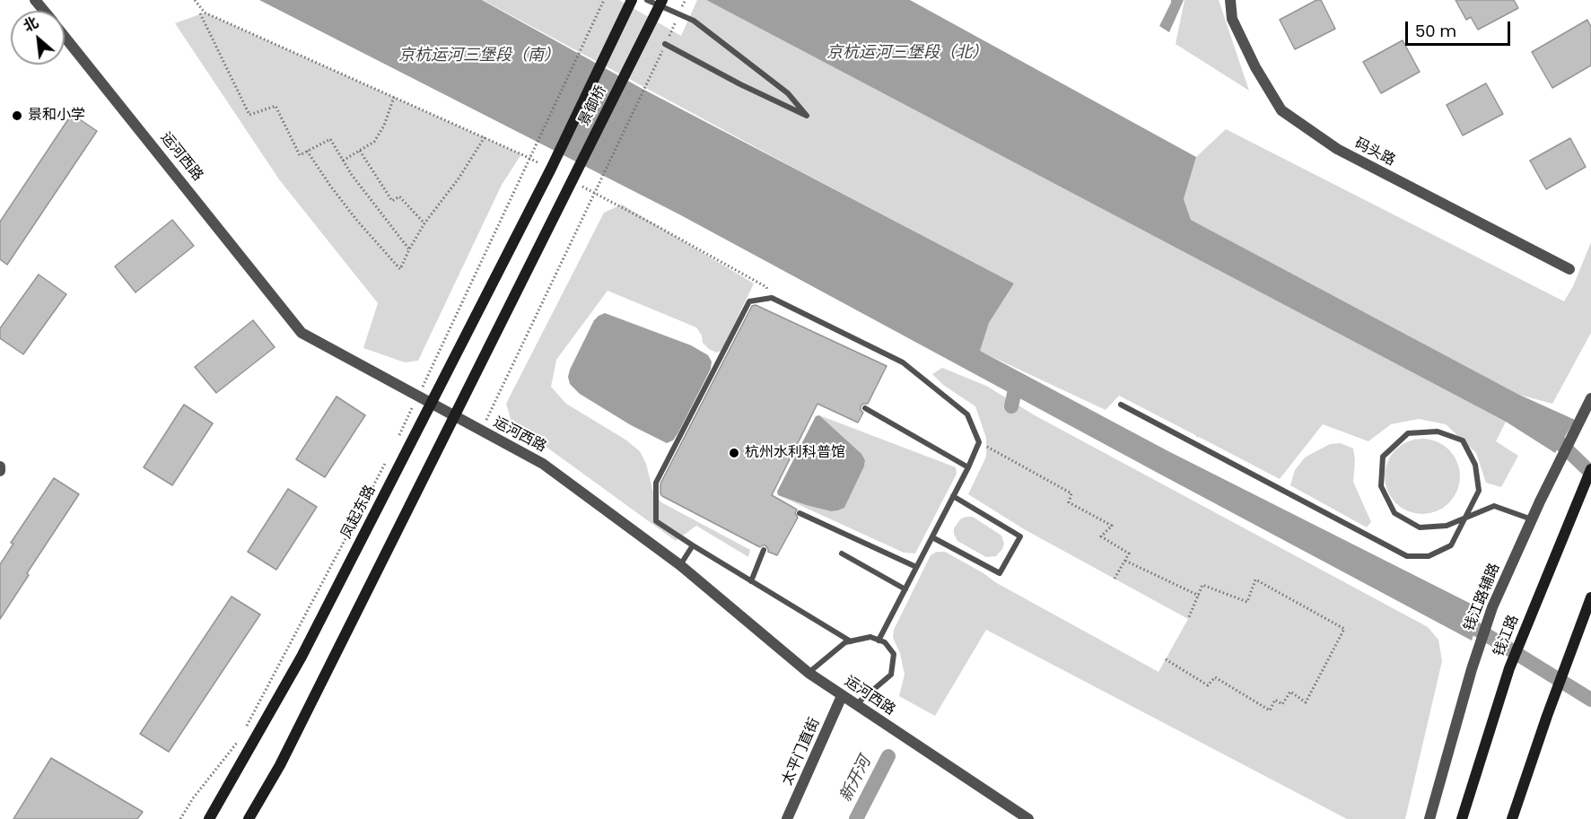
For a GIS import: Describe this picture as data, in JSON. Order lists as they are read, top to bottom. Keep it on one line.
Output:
{"streets":{"main road":["景御桥","凤起东路","钱江路"],"street":["码头路","运河西路","钱江路辅路","太平门直街"]},"crossings":[["景御桥","运河西路"],["景御桥","凤起东路"],["运河西路","凤起东路"],["运河西路","太平门直街"]],"water":["京杭运河三堡段（北）","京杭运河三堡段（南）","新开河"],"places":["景和小学","杭州水利科普馆"],"scale_bar":"50 m","north":"top left"}
